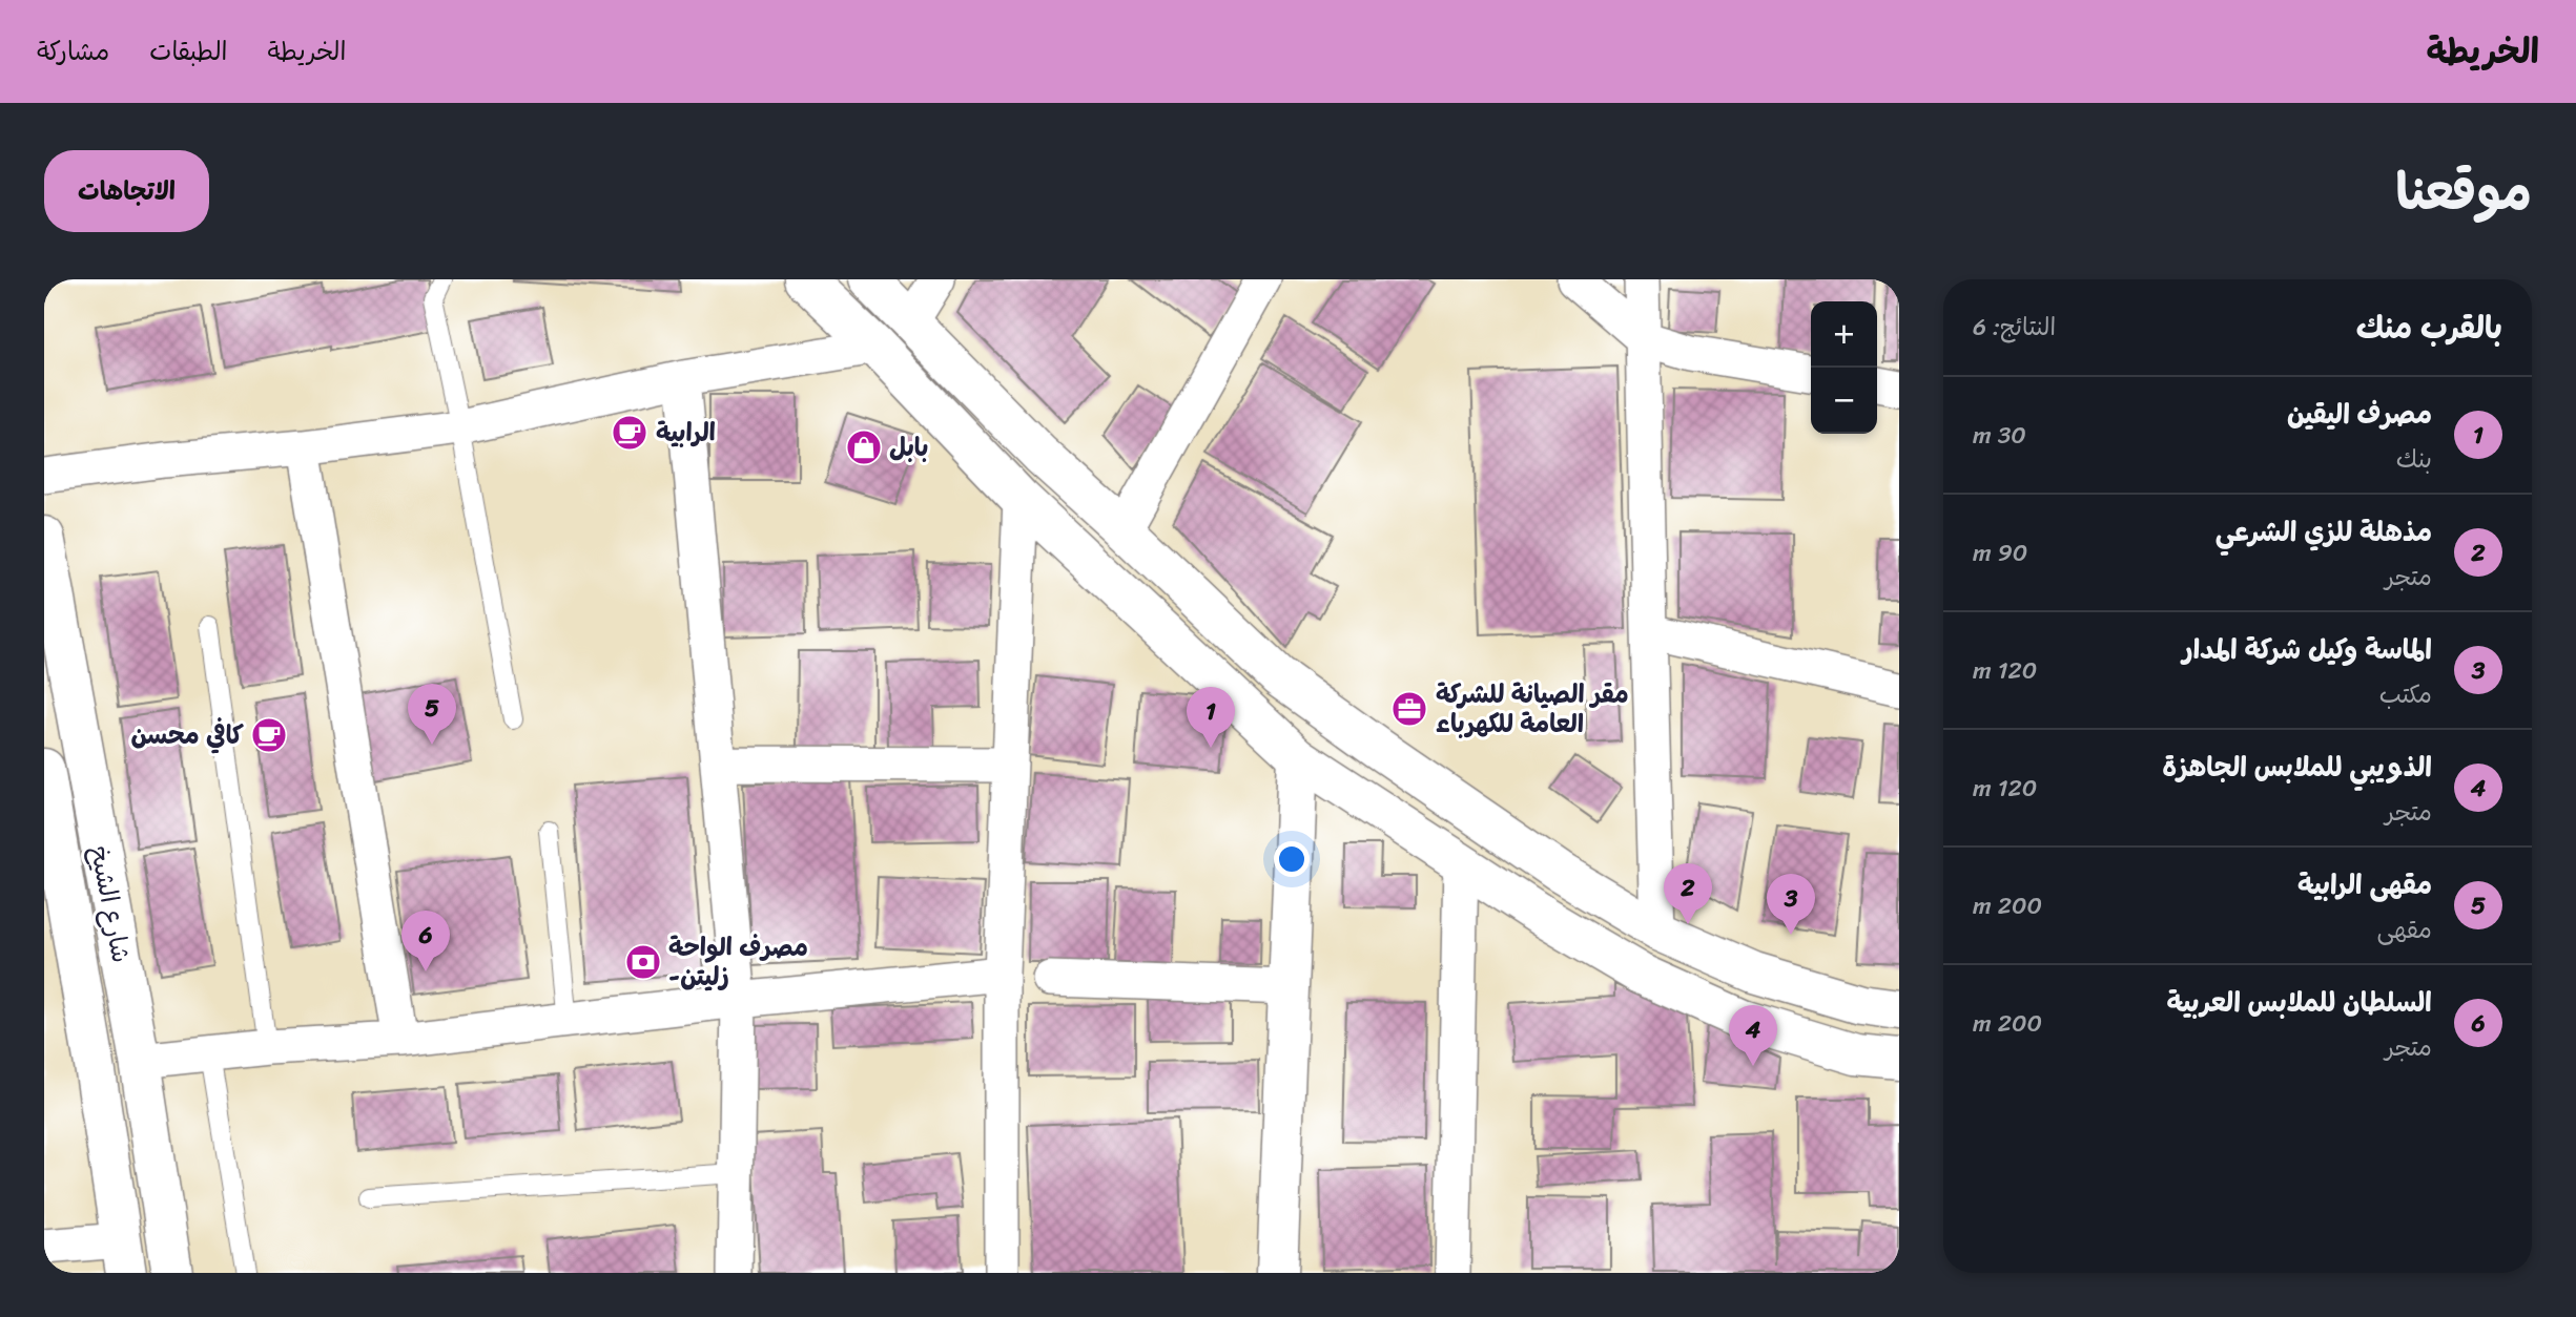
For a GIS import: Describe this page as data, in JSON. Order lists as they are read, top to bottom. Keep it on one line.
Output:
{"streets":{"main road":["شارع الشيخ"]},"places":{"cafe":["الرابية","كافي محسن"],"shop":["بابل"],"office":["مقر الصيانة للشركة العامة للكهرباء"],"bank":["مصرف الواحة -زليتن"]},"page":{"header":"الخريطة","nav":["الخريطة","الطبقات","مشاركة"],"title":"موقعنا","buttons":"الاتجاهات","heading":["بالقرب منك","النتائج: 6"],"map_buttons":["+","−"],"list":[{"mark":"1","name":"مصرف اليقين","note":"بنك","value":"30 m"},{"mark":"2","name":"مذهلة للزي الشرعي","note":"متجر","value":"90 m"},{"mark":"3","name":"الماسة وكيل شركة المدار","note":"مكتب","value":"120 m"},{"mark":"4","name":"الذويبي للملابس الجاهزة","note":"متجر","value":"120 m"},{"mark":"5","name":"مقهى الرابية","note":"مقهى","value":"200 m"},{"mark":"6","name":"السلطان للملابس العربية","note":"متجر","value":"200 m"}],"pins":["5","1","2","3","6","4"]}}
